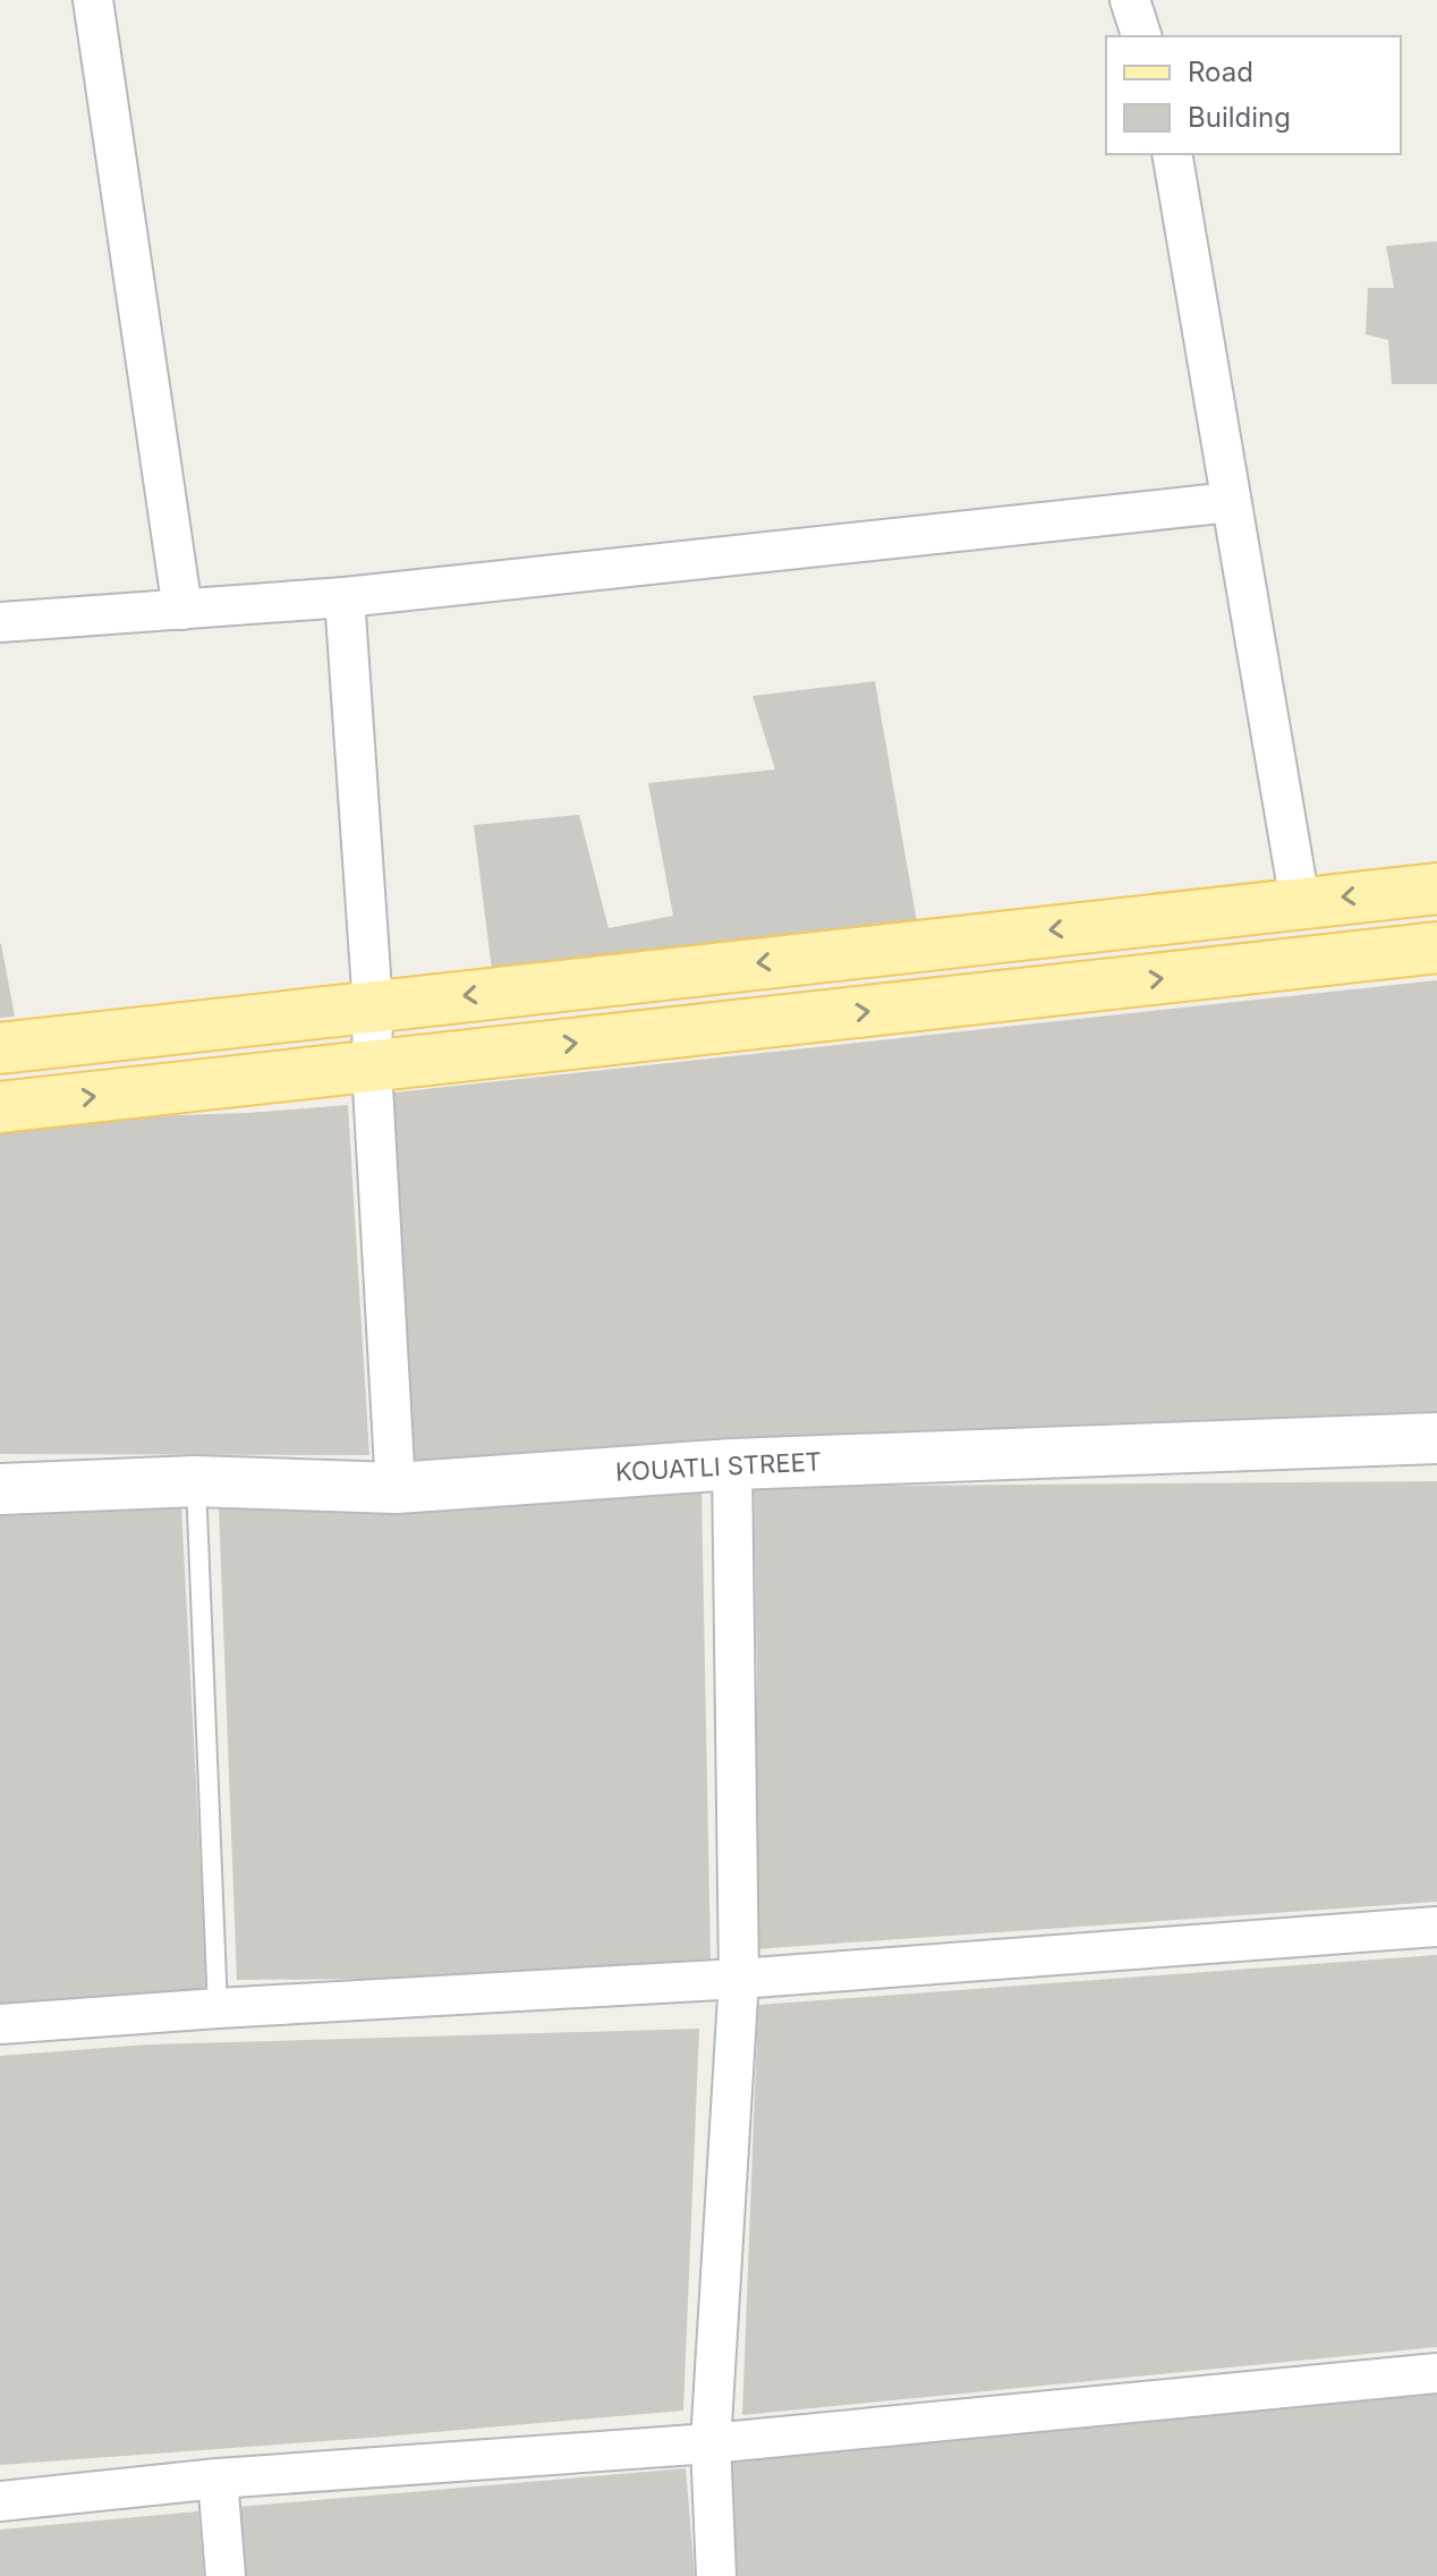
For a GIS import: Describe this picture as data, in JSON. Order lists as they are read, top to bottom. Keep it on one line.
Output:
{"streets":{"street":["KOUATLI STREET"]},"legend":["Road","Building"]}
